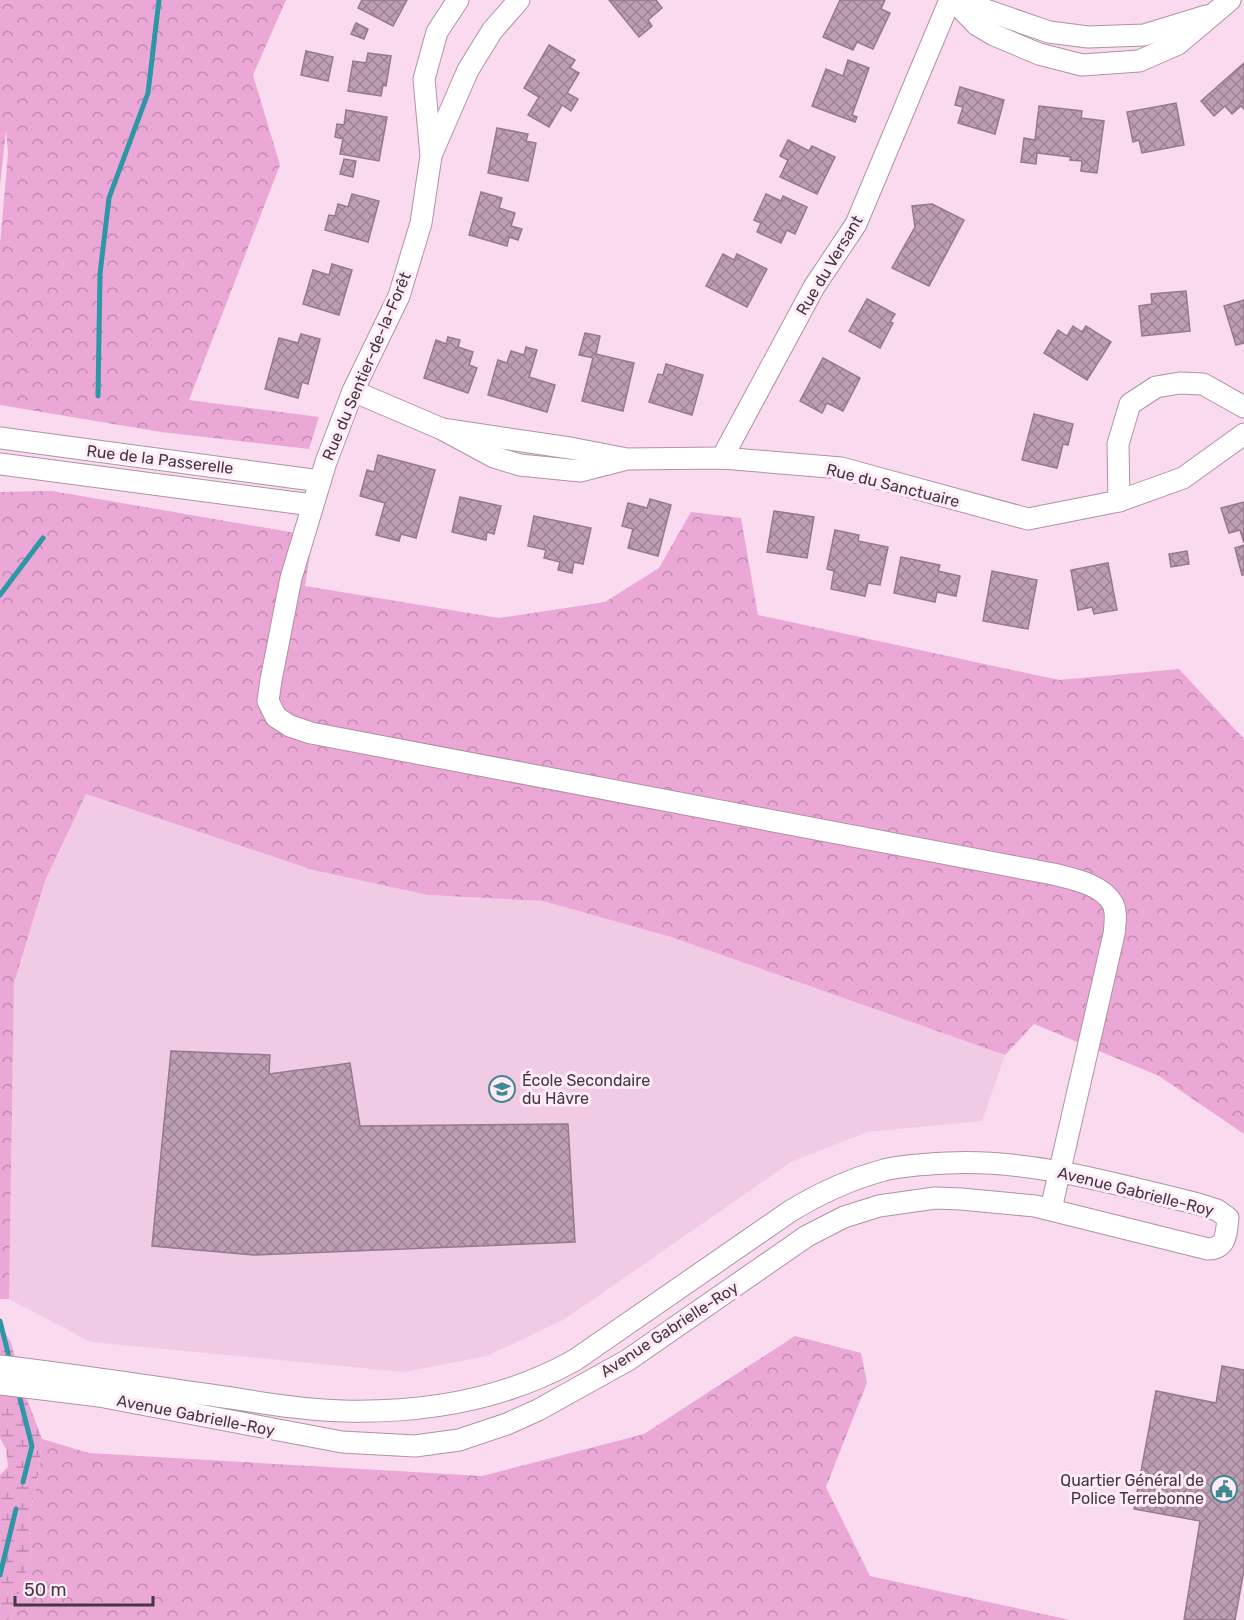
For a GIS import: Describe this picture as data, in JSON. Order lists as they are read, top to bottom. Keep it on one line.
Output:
{"streets":{"street":["Rue du Versant","Rue du Sentier-de-la-Forêt","Rue de la Passerelle","Rue du Sanctuaire","Avenue Gabrielle-Roy"]},"crossings":[["Rue du Versant","Rue du Sanctuaire"],["Rue du Sentier-de-la-Forêt","Rue de la Passerelle"],["Rue du Sentier-de-la-Forêt","Rue du Sanctuaire"],["Rue du Sentier-de-la-Forêt","Avenue Gabrielle-Roy"]],"places":{"school or university":["École Secondaire du Hâvre"],"public building":["Quartier Général de Police Terrebonne"]},"scale_bar":"50 m"}
